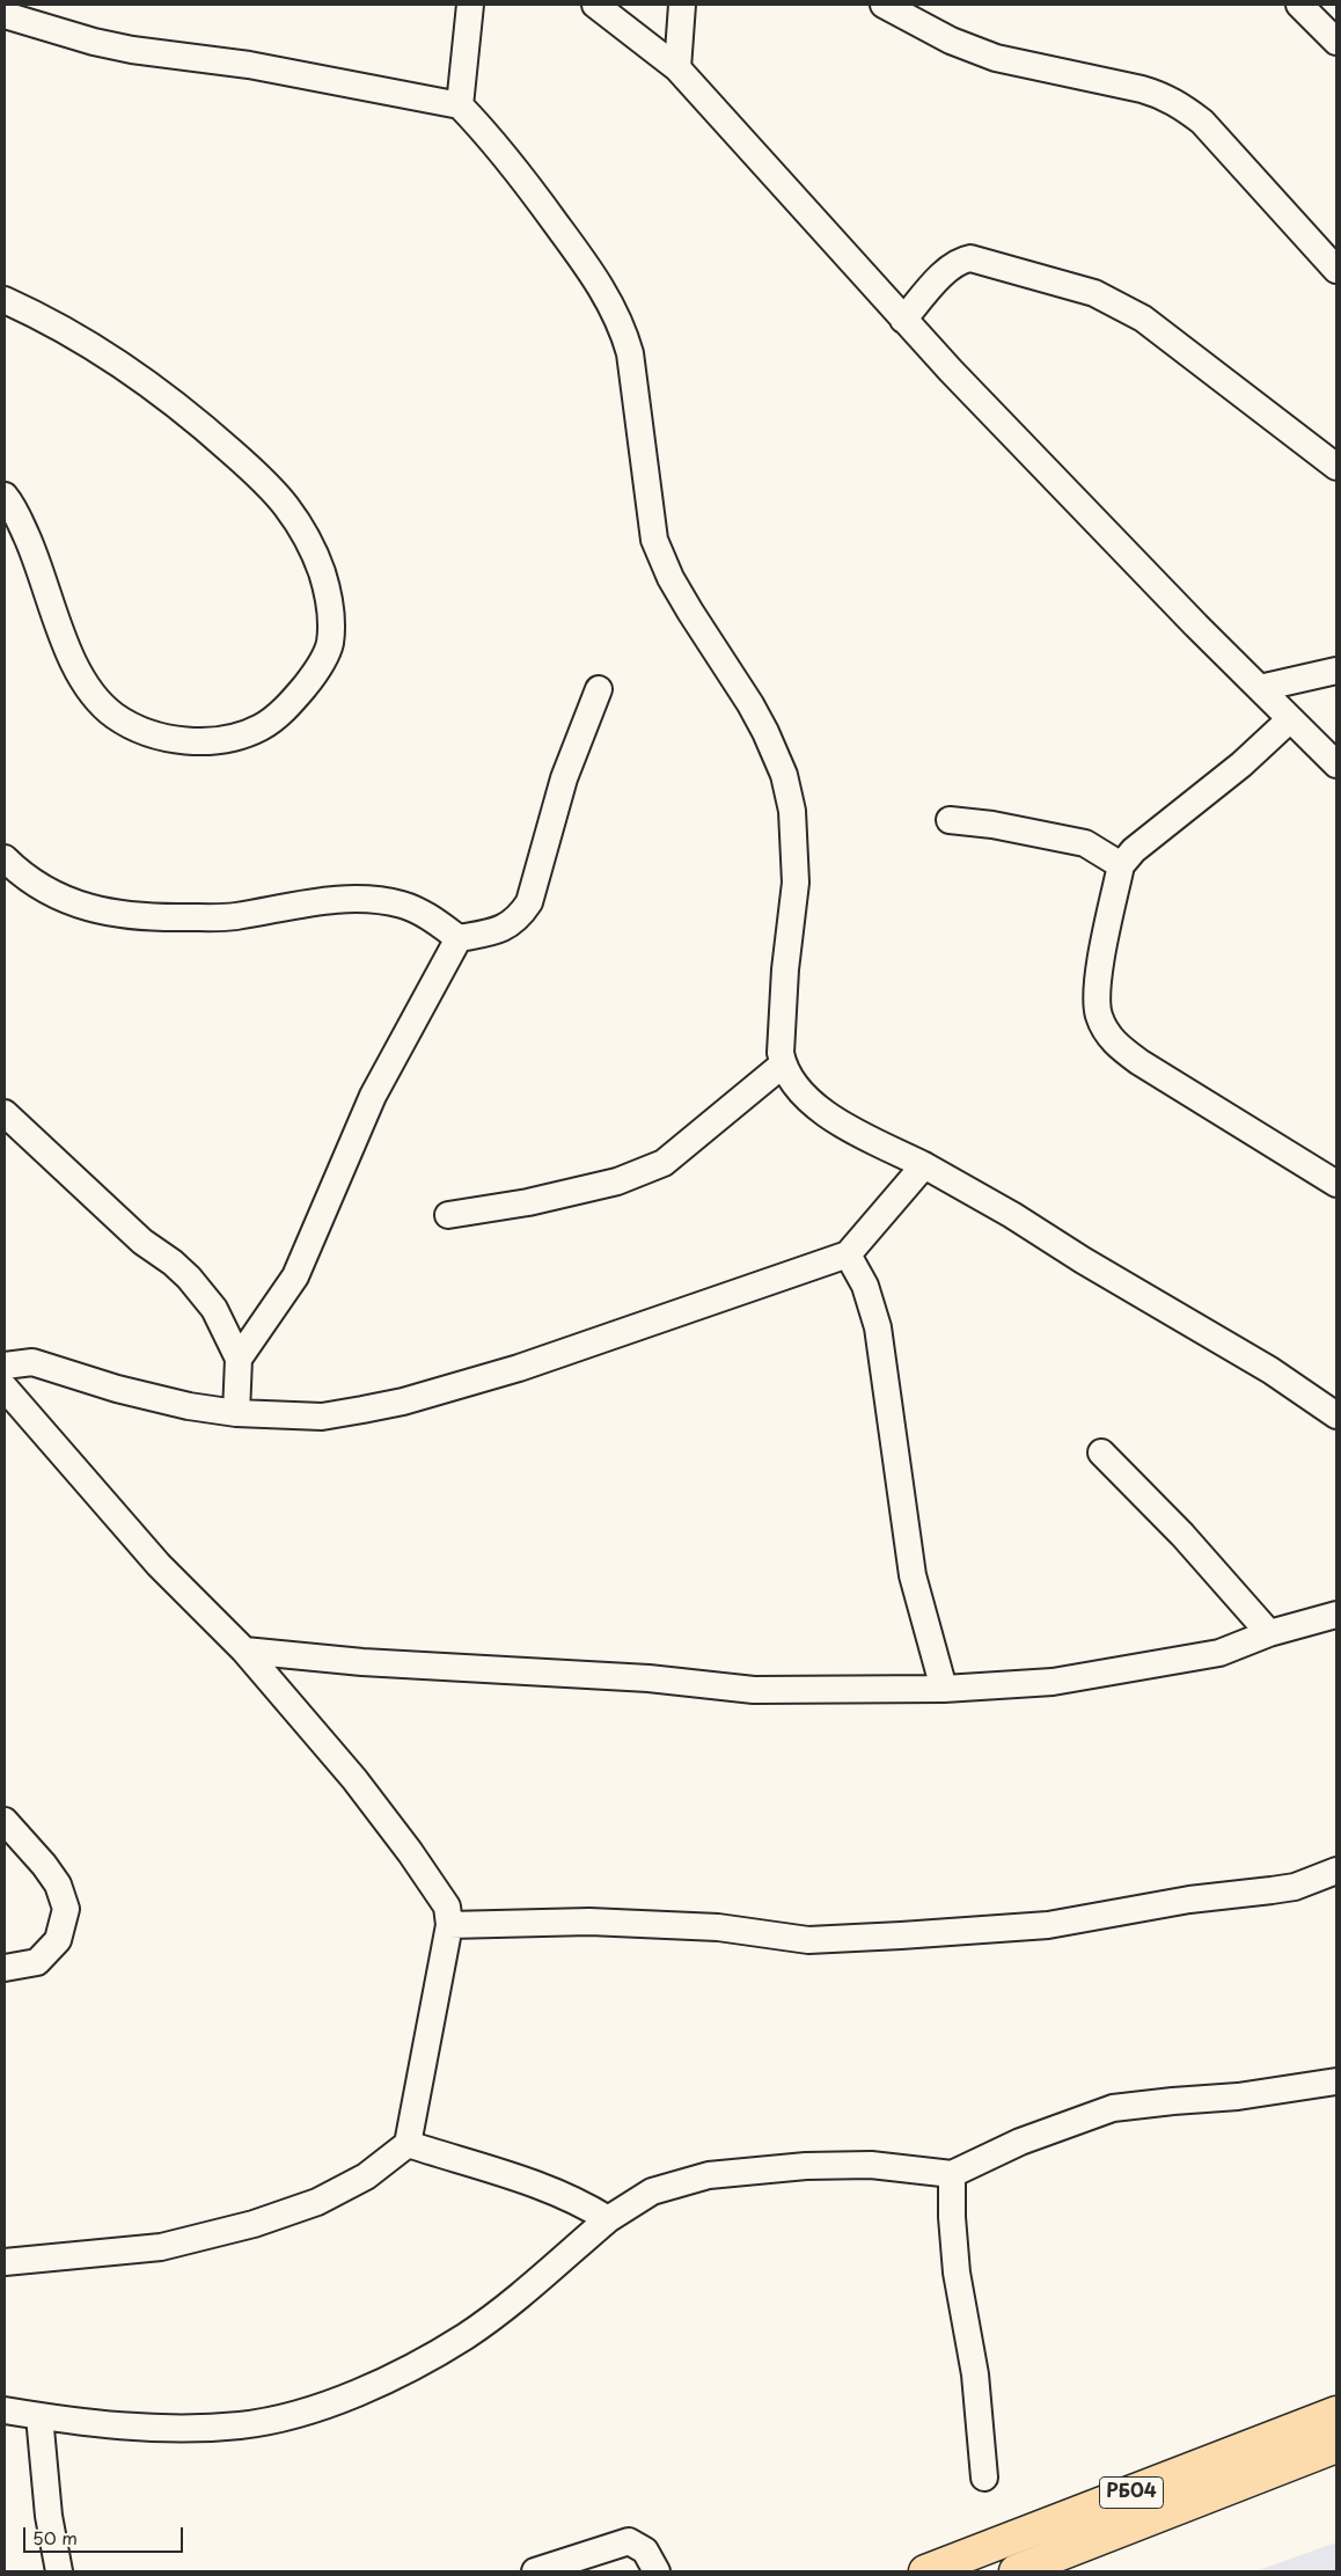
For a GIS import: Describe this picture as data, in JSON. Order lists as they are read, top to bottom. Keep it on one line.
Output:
{"streets":{"highway":["РБ04"]},"scale_bar":"50 m"}
